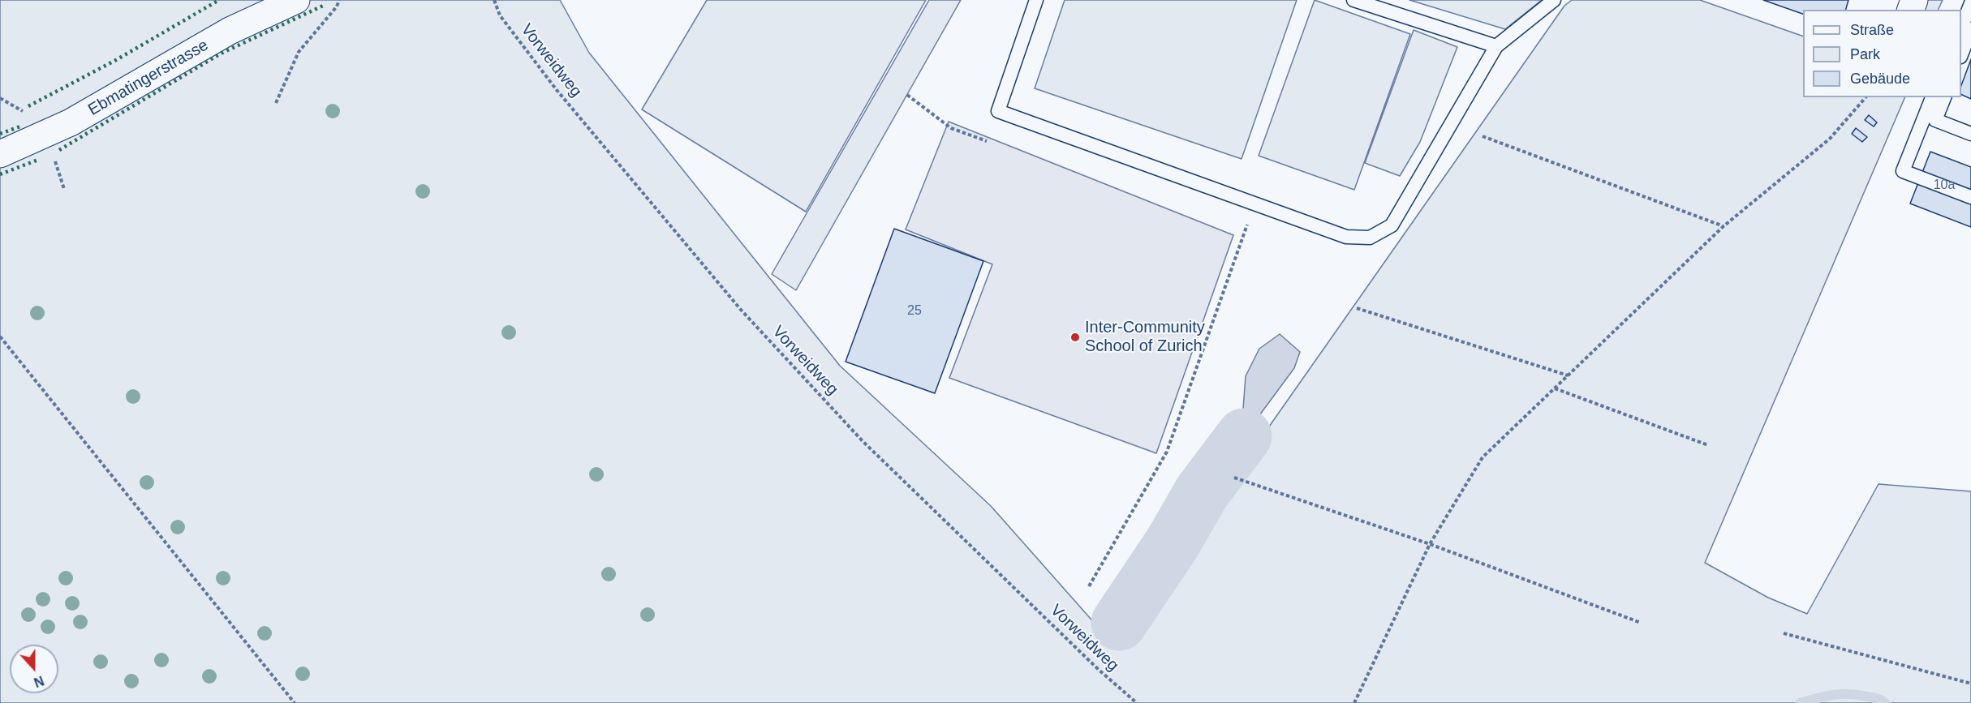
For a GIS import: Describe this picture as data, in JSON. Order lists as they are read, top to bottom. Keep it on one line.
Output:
{"streets":{"street":["Ebmatingerstrasse"],"path":["Vorweidweg"]},"places":["Inter-Community School of Zurich"],"house_numbers":["10a","25"],"legend":["Straße","Park","Gebäude"],"north":"bottom"}
